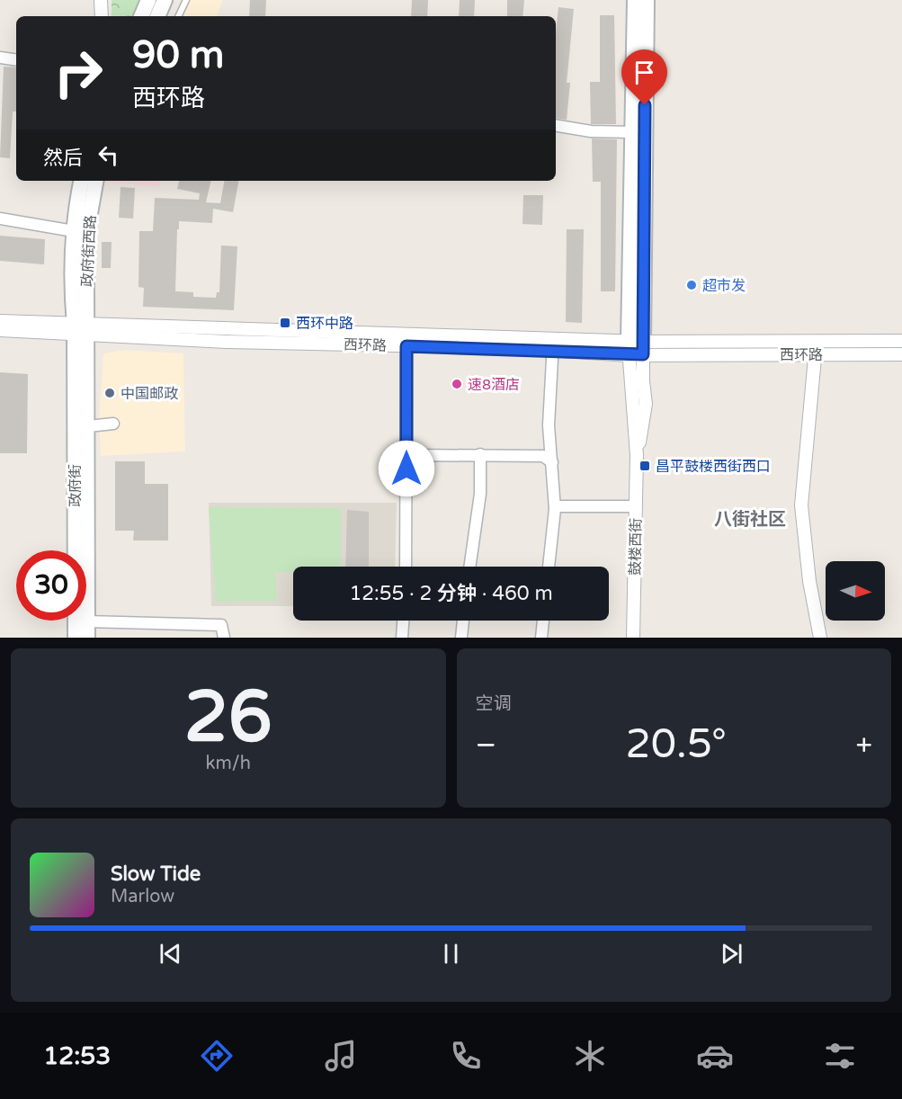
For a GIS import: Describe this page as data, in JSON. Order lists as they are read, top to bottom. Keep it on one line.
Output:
{"streets":{"main road":["政府街西路","政府街"],"street":["西环路","鼓楼西街"]},"crossings":[["政府街西路","西环路"],["政府街西路","政府街"],["西环路","政府街"],["西环路","鼓楼西街"]],"districts":["八街社区"],"places":{"other":["超市发","速8酒店","中国邮政"],"transit":["西环中路","昌平鼓楼西街西口"]},"north":"right","page":{"turn":["90 m","西环路"],"then":"然后","limit":"30","trip":"12:55 · 2 分钟 · 460 m","tile":[["26","km/h"],"空调"],"heat":["−","20.5°","+"],"song":["Slow Tide","Marlow"],"tabs":"12:53"}}
